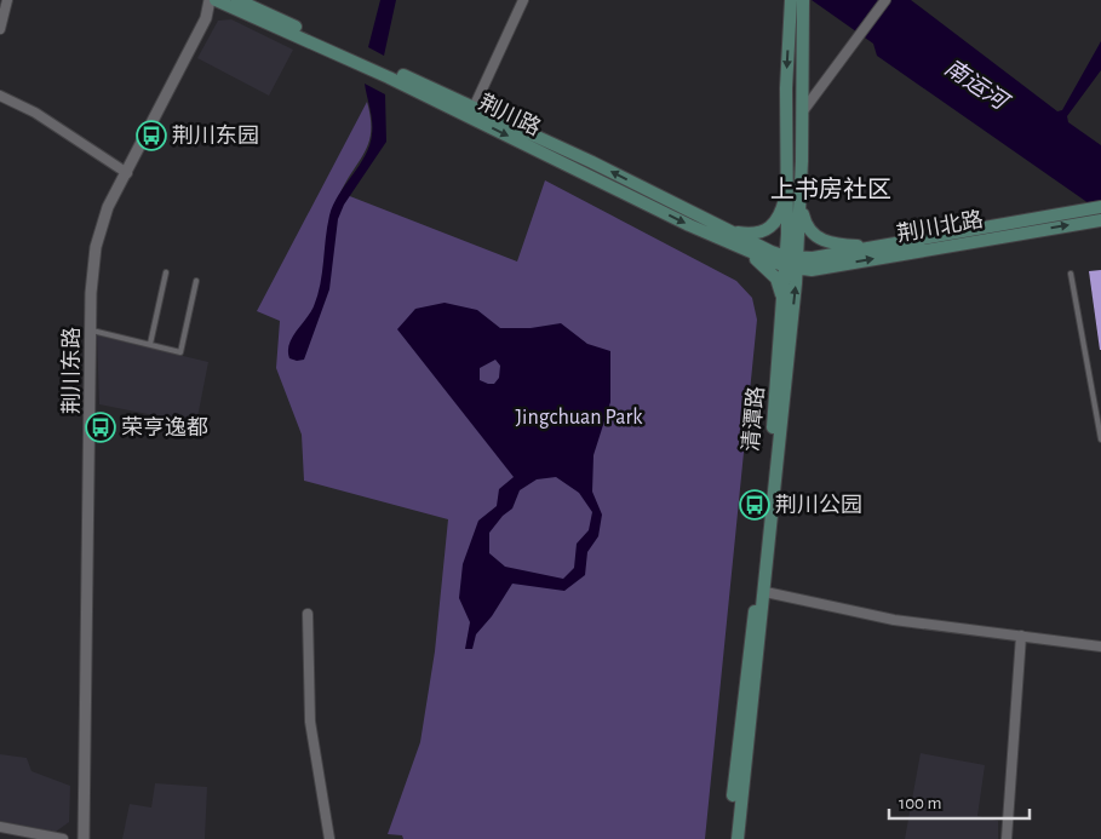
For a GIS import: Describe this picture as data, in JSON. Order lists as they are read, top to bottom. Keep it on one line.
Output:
{"streets":{"main road":["荆川路","荆川北路","清潭路"],"street":["荆川东路"]},"crossings":[["荆川路","荆川北路"],["荆川路","清潭路"],["荆川北路","清潭路"]],"districts":["上书房社区"],"water":["南运河"],"parks":["Jingchuan Park"],"places":{"bus stop":["荆川东园","荣亨逸都","荆川公园"]},"scale_bar":"100 m"}
